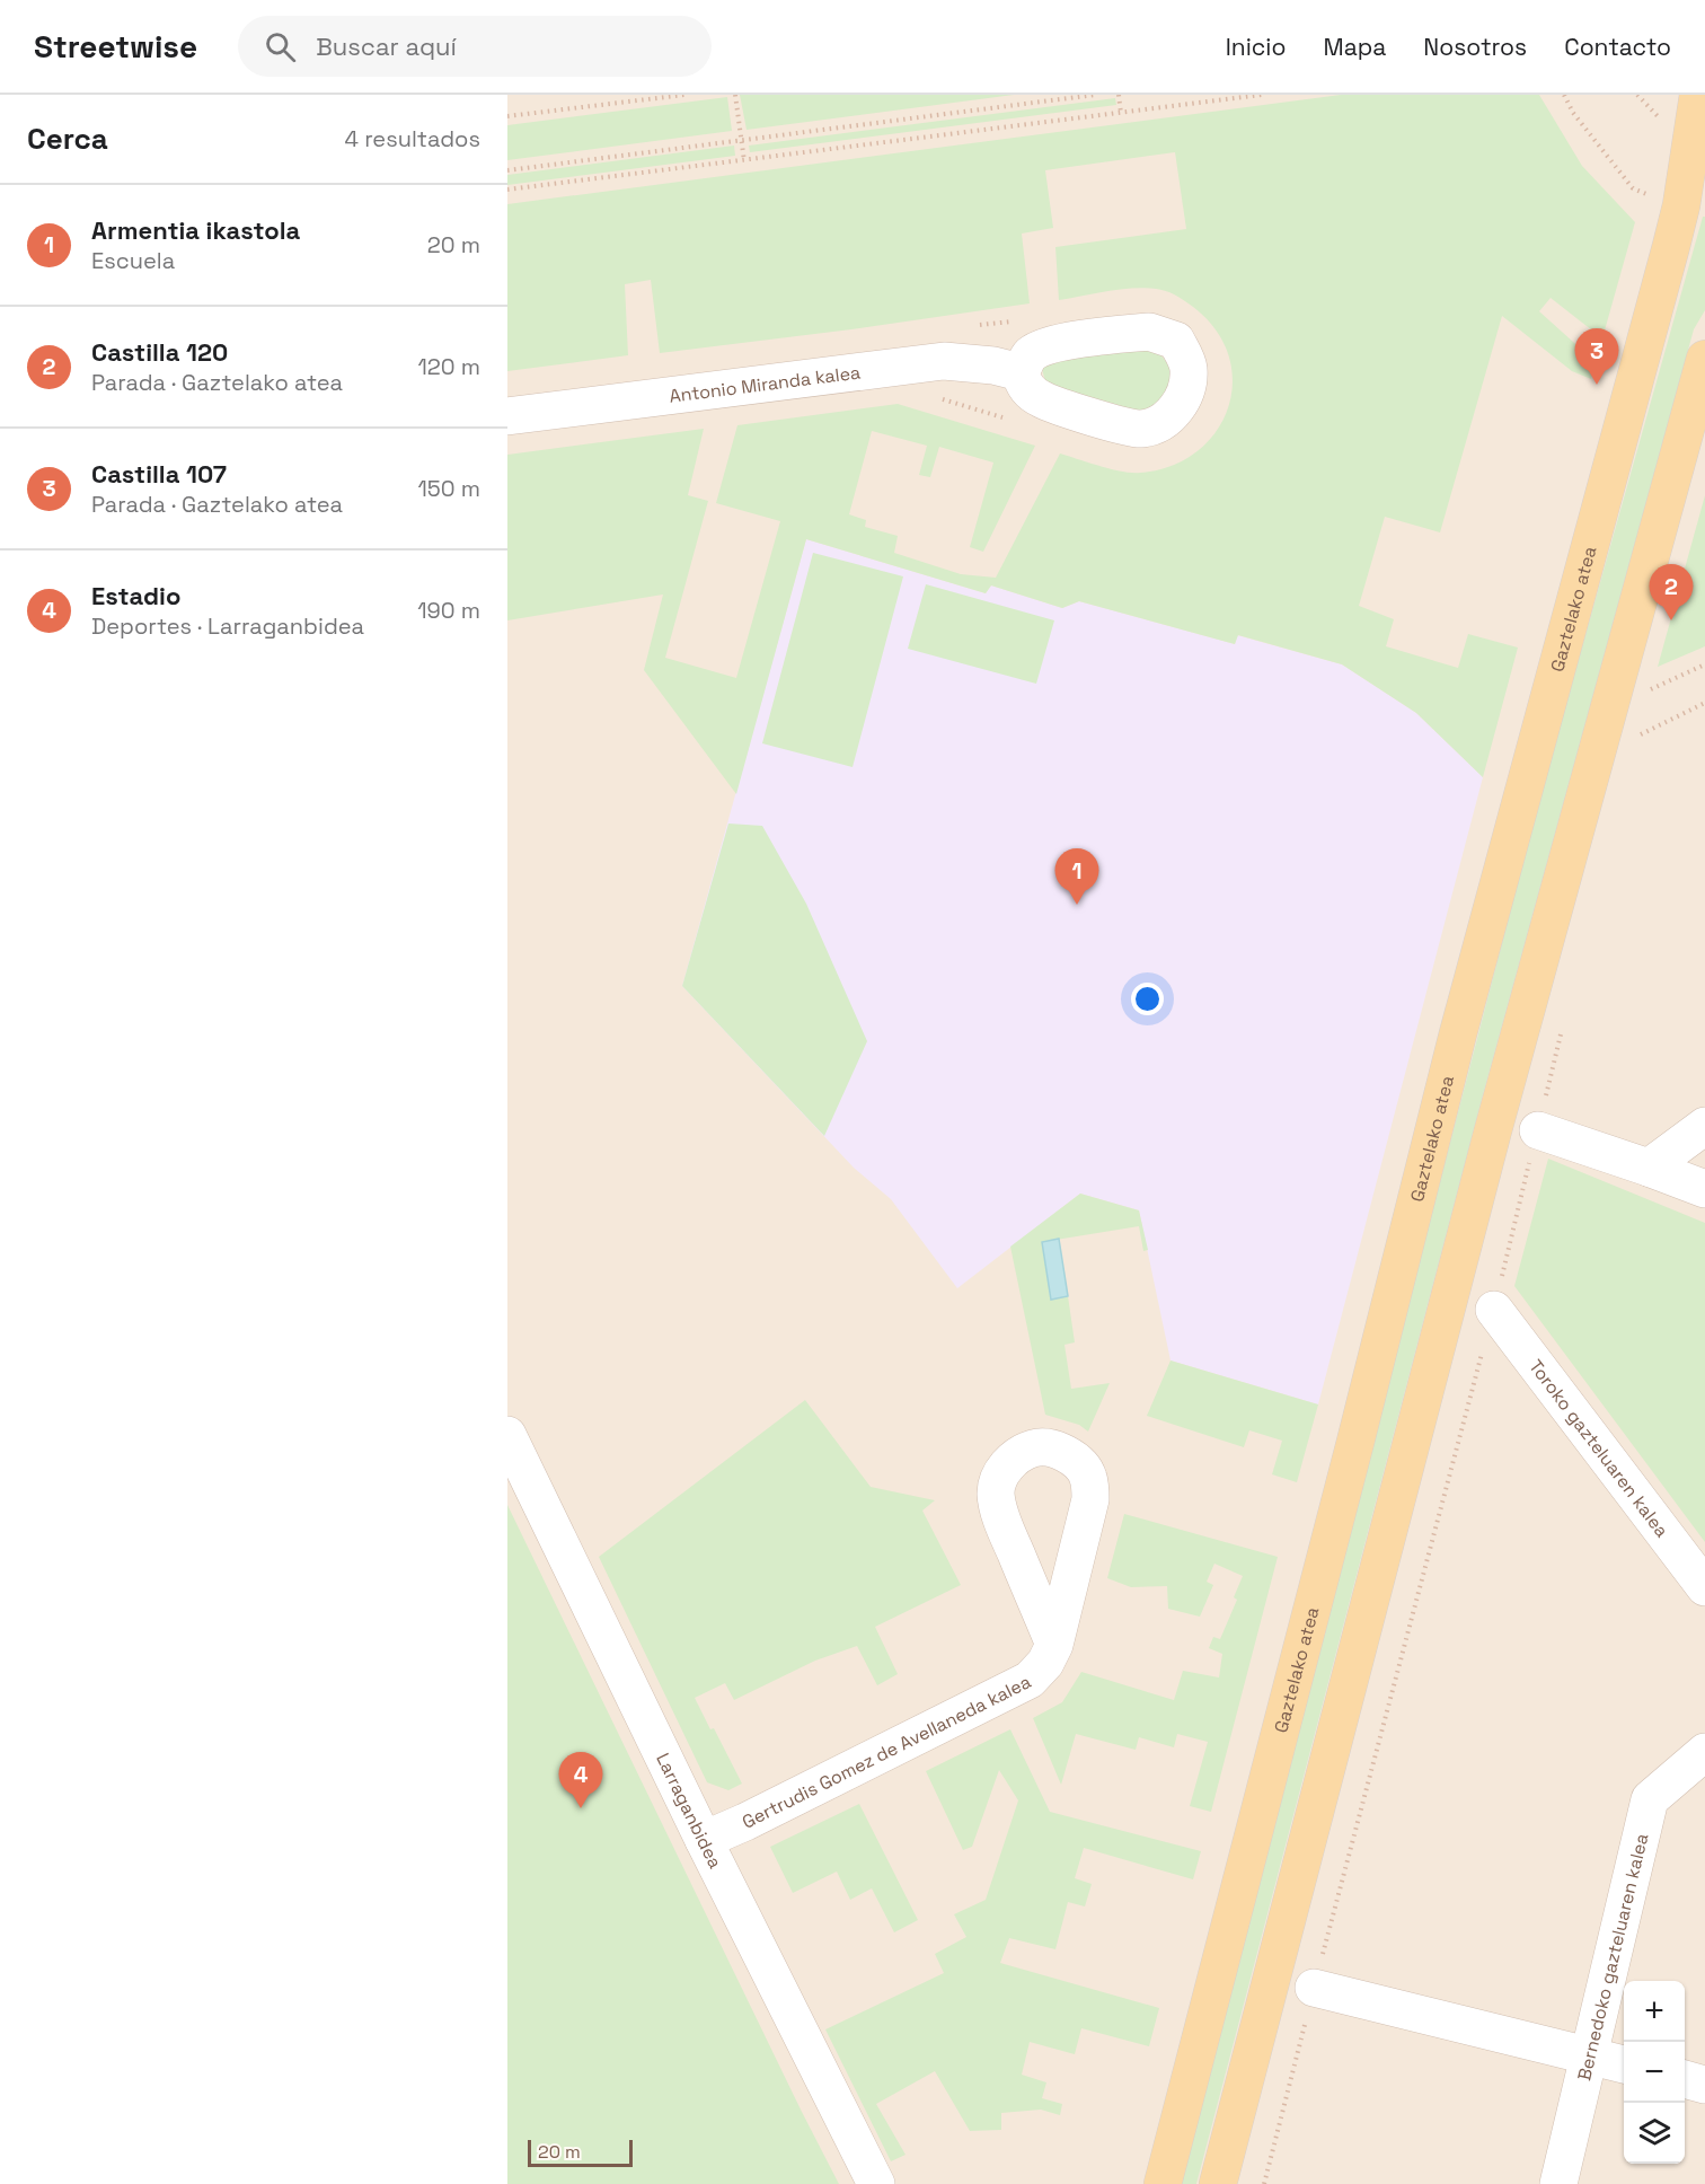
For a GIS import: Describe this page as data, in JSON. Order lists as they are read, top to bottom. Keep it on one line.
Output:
{"streets":{"main road":["Gaztelako atea"],"street":["Antonio Miranda kalea","Toroko gazteluaren kalea","Gertrudis Gomez de Avellaneda kalea","Larraganbidea","Bernedoko gazteluaren kalea"]},"crossings":[["Gertrudis Gomez de Avellaneda kalea","Larraganbidea"]],"scale_bar":"20 m","page":{"header":"Streetwise","search":"Buscar aquí","nav":["Inicio","Mapa","Nosotros","Contacto"],"heading":["Cerca","4 resultados"],"list":[{"mark":"1","name":"Armentia ikastola","note":"Escuela","value":"20 m"},{"mark":"2","name":"Castilla 120","note":"Parada · Gaztelako atea","value":"120 m"},{"mark":"3","name":"Castilla 107","note":"Parada · Gaztelako atea","value":"150 m"},{"mark":"4","name":"Estadio","note":"Deportes · Larraganbidea","value":"190 m"}],"pins":["3","2","1","4"],"map_buttons":["+","−"],"scale":"20 m"}}
